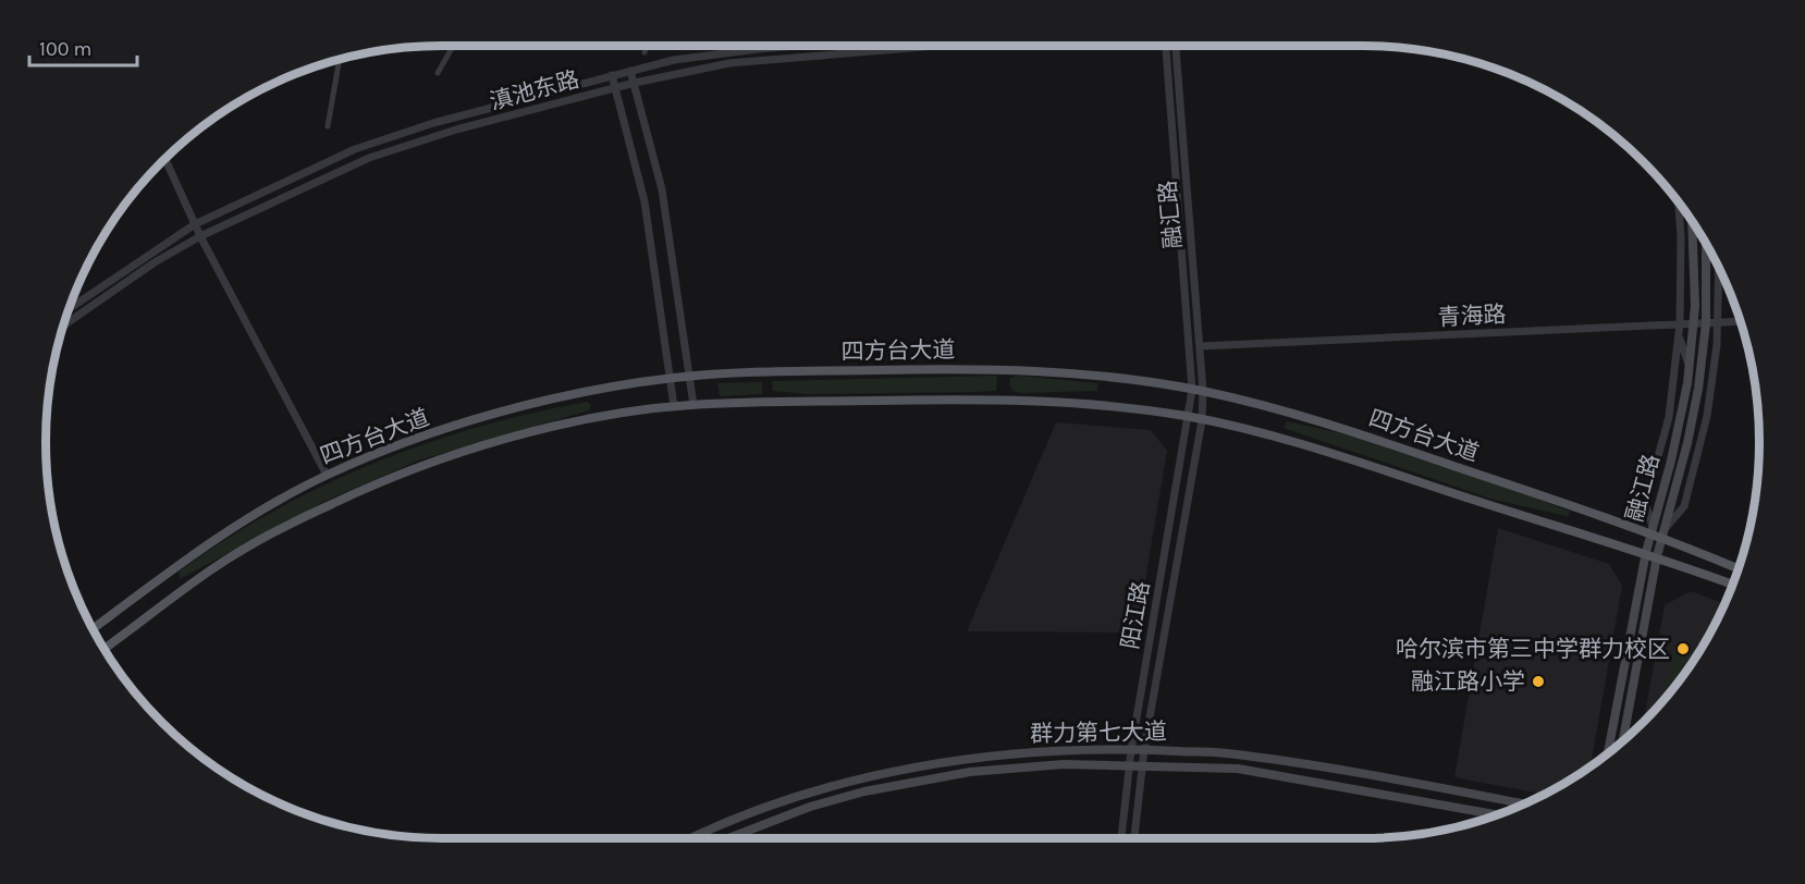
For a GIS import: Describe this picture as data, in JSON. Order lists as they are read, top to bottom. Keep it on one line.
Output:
{"streets":{"main road":["四方台大道","融江路","群力第七大道"],"street":["滇池东路","融汇路","青海路","阳江路"]},"crossings":[["融汇路","青海路"],["融汇路","四方台大道"],["融汇路","阳江路"],["青海路","融江路"],["四方台大道","融江路"],["四方台大道","阳江路"],["阳江路","群力第七大道"]],"places":["哈尔滨市第三中学群力校区","融江路小学"],"scale_bar":"100 m"}
